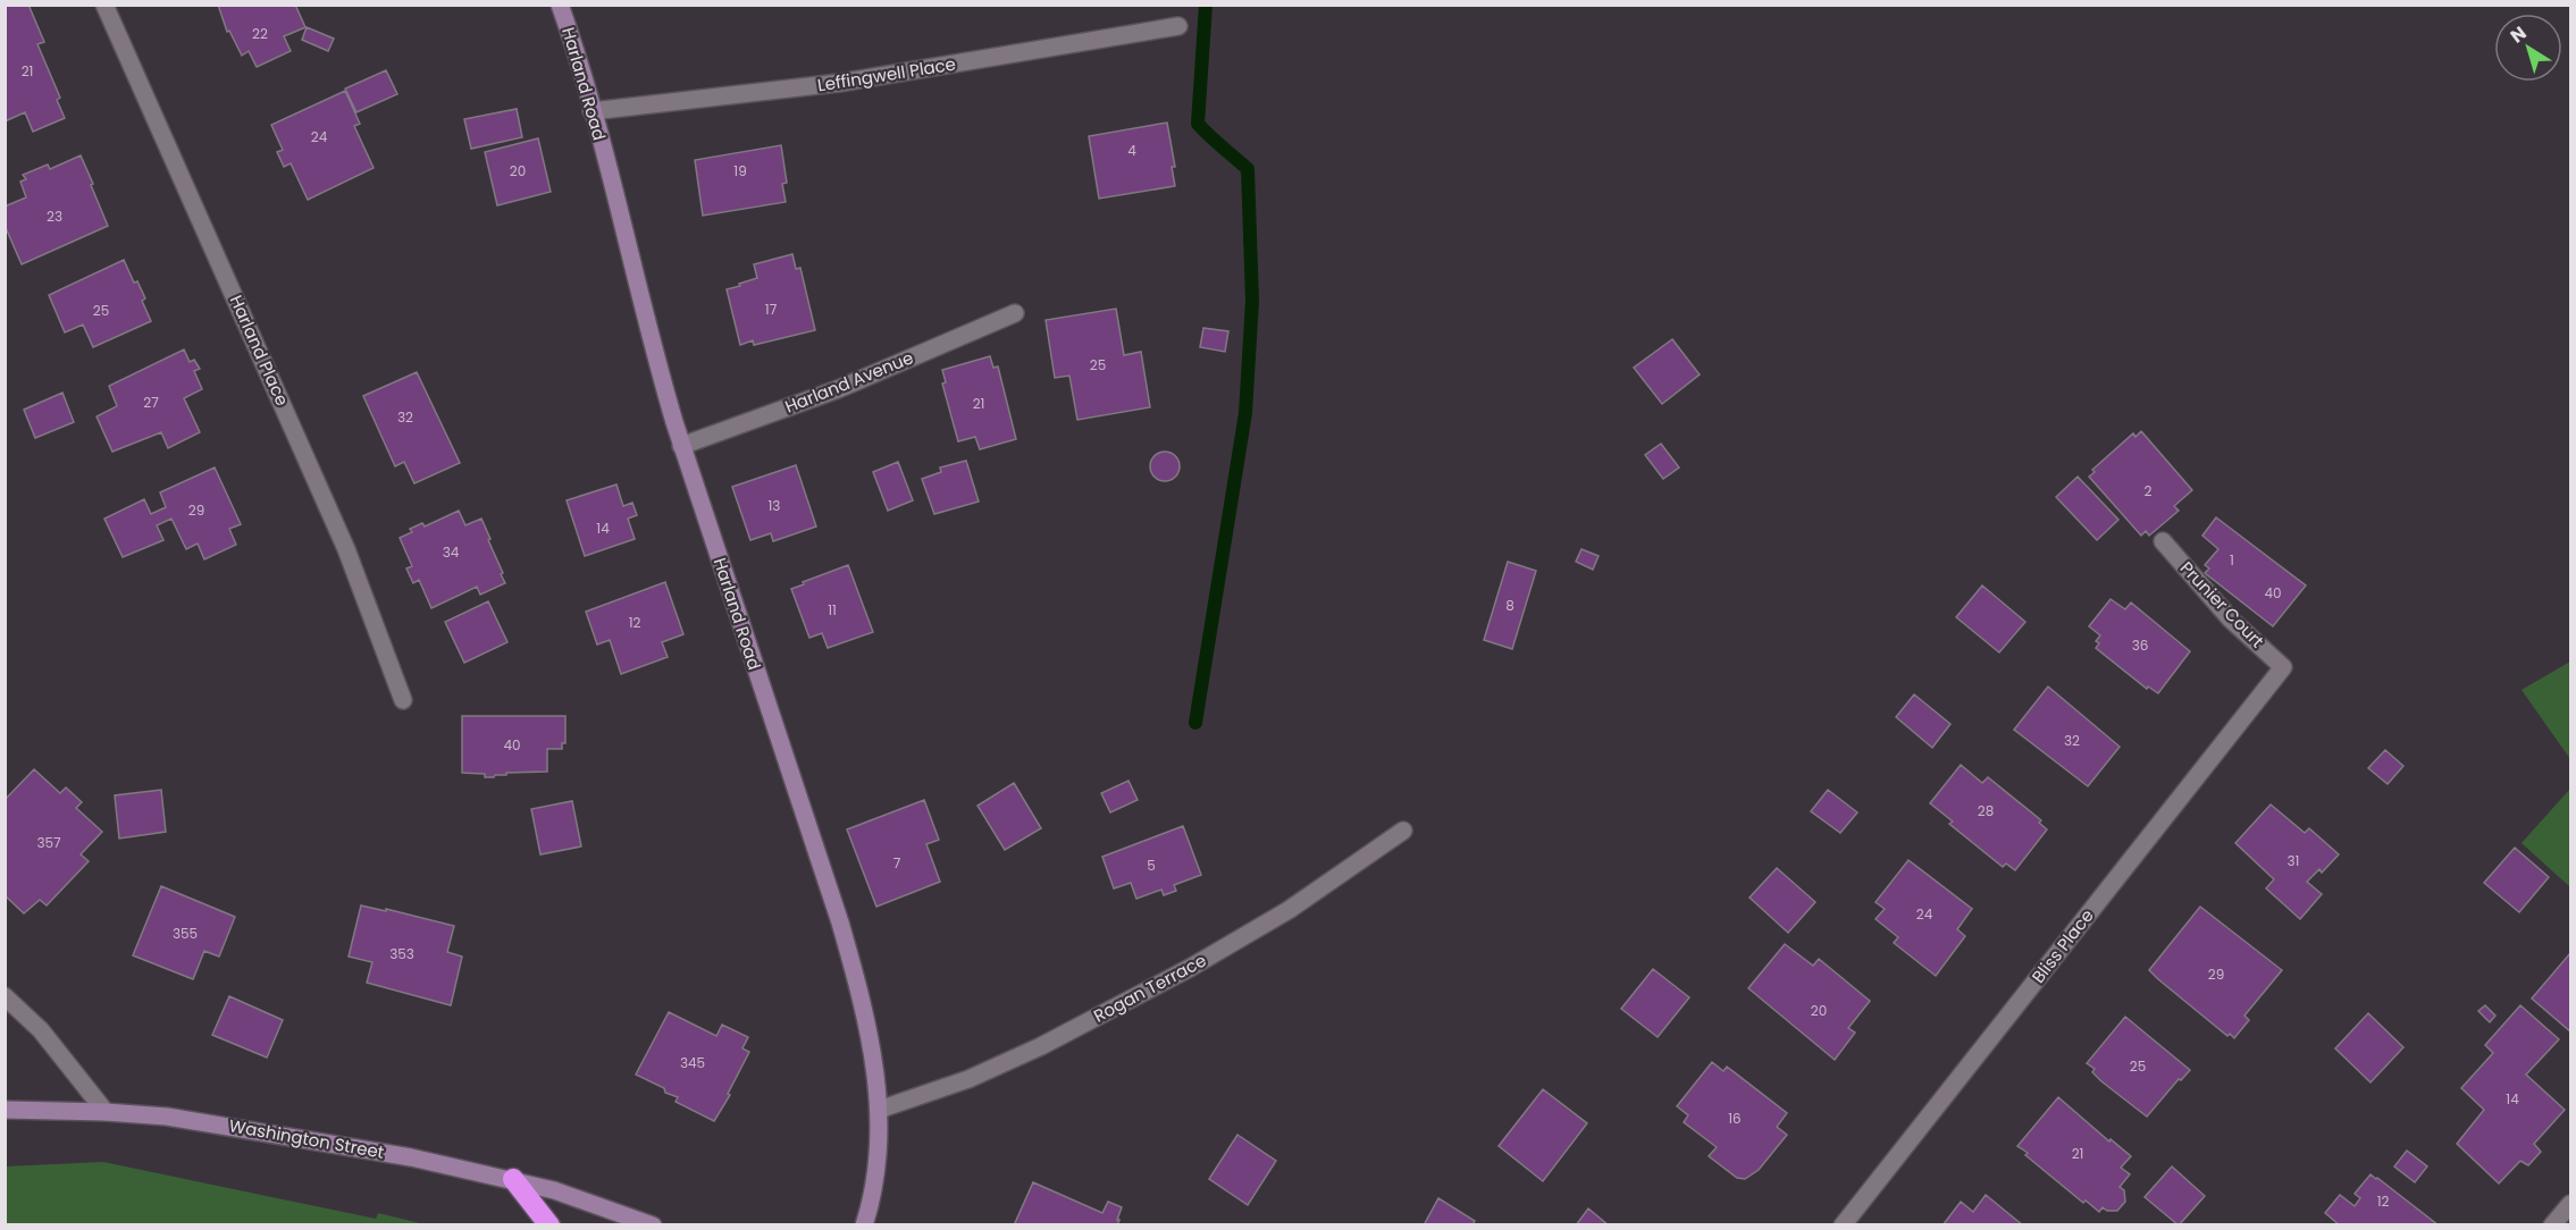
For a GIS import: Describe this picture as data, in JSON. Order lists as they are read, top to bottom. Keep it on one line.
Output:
{"streets":{"main road":["Harland Road","Washington Street"],"street":["Leffingwell Place","Harland Place","Harland Avenue","Prunier Court","Bliss Place","Rogan Terrace"]},"crossings":[["Leffingwell Place","Harland Road"],["Harland Road","Harland Avenue"],["Harland Road","Rogan Terrace"],["Prunier Court","Bliss Place"]],"house_numbers":["22","21","24","4","20","19","23","17","25","25","27","21","32","2","13","29","14","34","1","40","8","11","12","36","32","40","28","357","31","7","5","24","355","353","29","20","345","25","14","16","21","12"],"north":"top left"}
